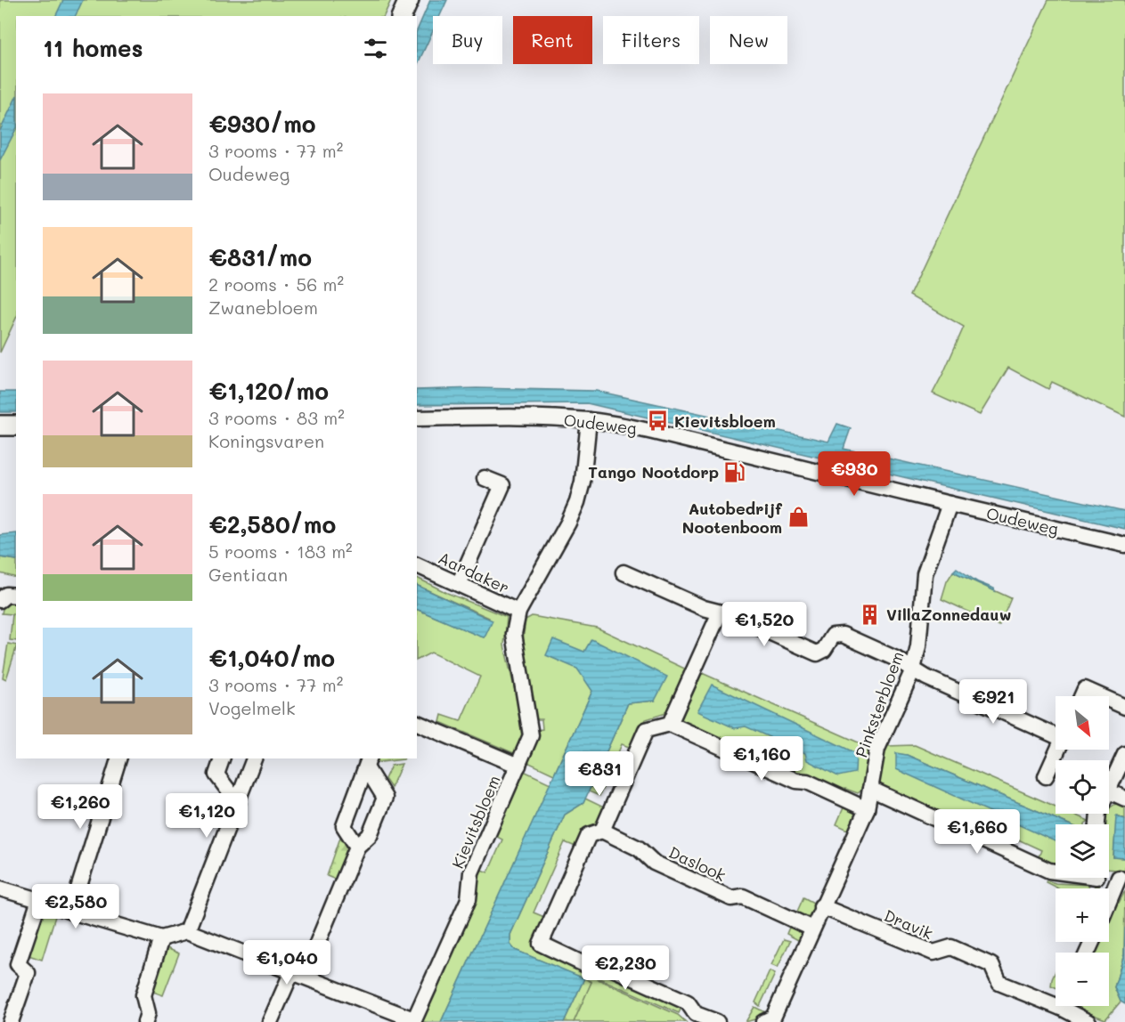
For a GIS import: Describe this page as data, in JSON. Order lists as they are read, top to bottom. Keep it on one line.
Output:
{"streets":{"street":["Oudeweg","Aardaker","Pinksterbloem","Kievitsbloem","Daslook","Dravik"]},"crossings":[["Oudeweg","Pinksterbloem"],["Oudeweg","Kievitsbloem"],["Aardaker","Kievitsbloem"],["Pinksterbloem","Daslook"],["Pinksterbloem","Dravik"]],"places":{"bus stop":["Kievitsbloem"],"fuel station":["Tango Nootdorp"],"shop":["Autobedrijf Nootenboom"],"building":["VillaZonnedauw"]},"north":"bottom right","page":{"chip":["Buy","Rent","Filters","New"],"heading":"11 homes","list":[{"name":"€930/mo","note":"3 rooms · 77 m² · Oudeweg"},{"name":"€831/mo","note":"2 rooms · 56 m² · Zwanebloem"},{"name":"€1,120/mo","note":"3 rooms · 83 m² · Koningsvaren"},{"name":"€2,580/mo","note":"5 rooms · 183 m² · Gentiaan"},{"name":"€1,040/mo","note":"3 rooms · 77 m² · Vogelmelk"}],"price":["€930","€1,520","€921","€1,160","€831","€1,260","€1,120","€1,660","€2,580","€1,040","€2,230"],"map_buttons":["+","−"]}}
